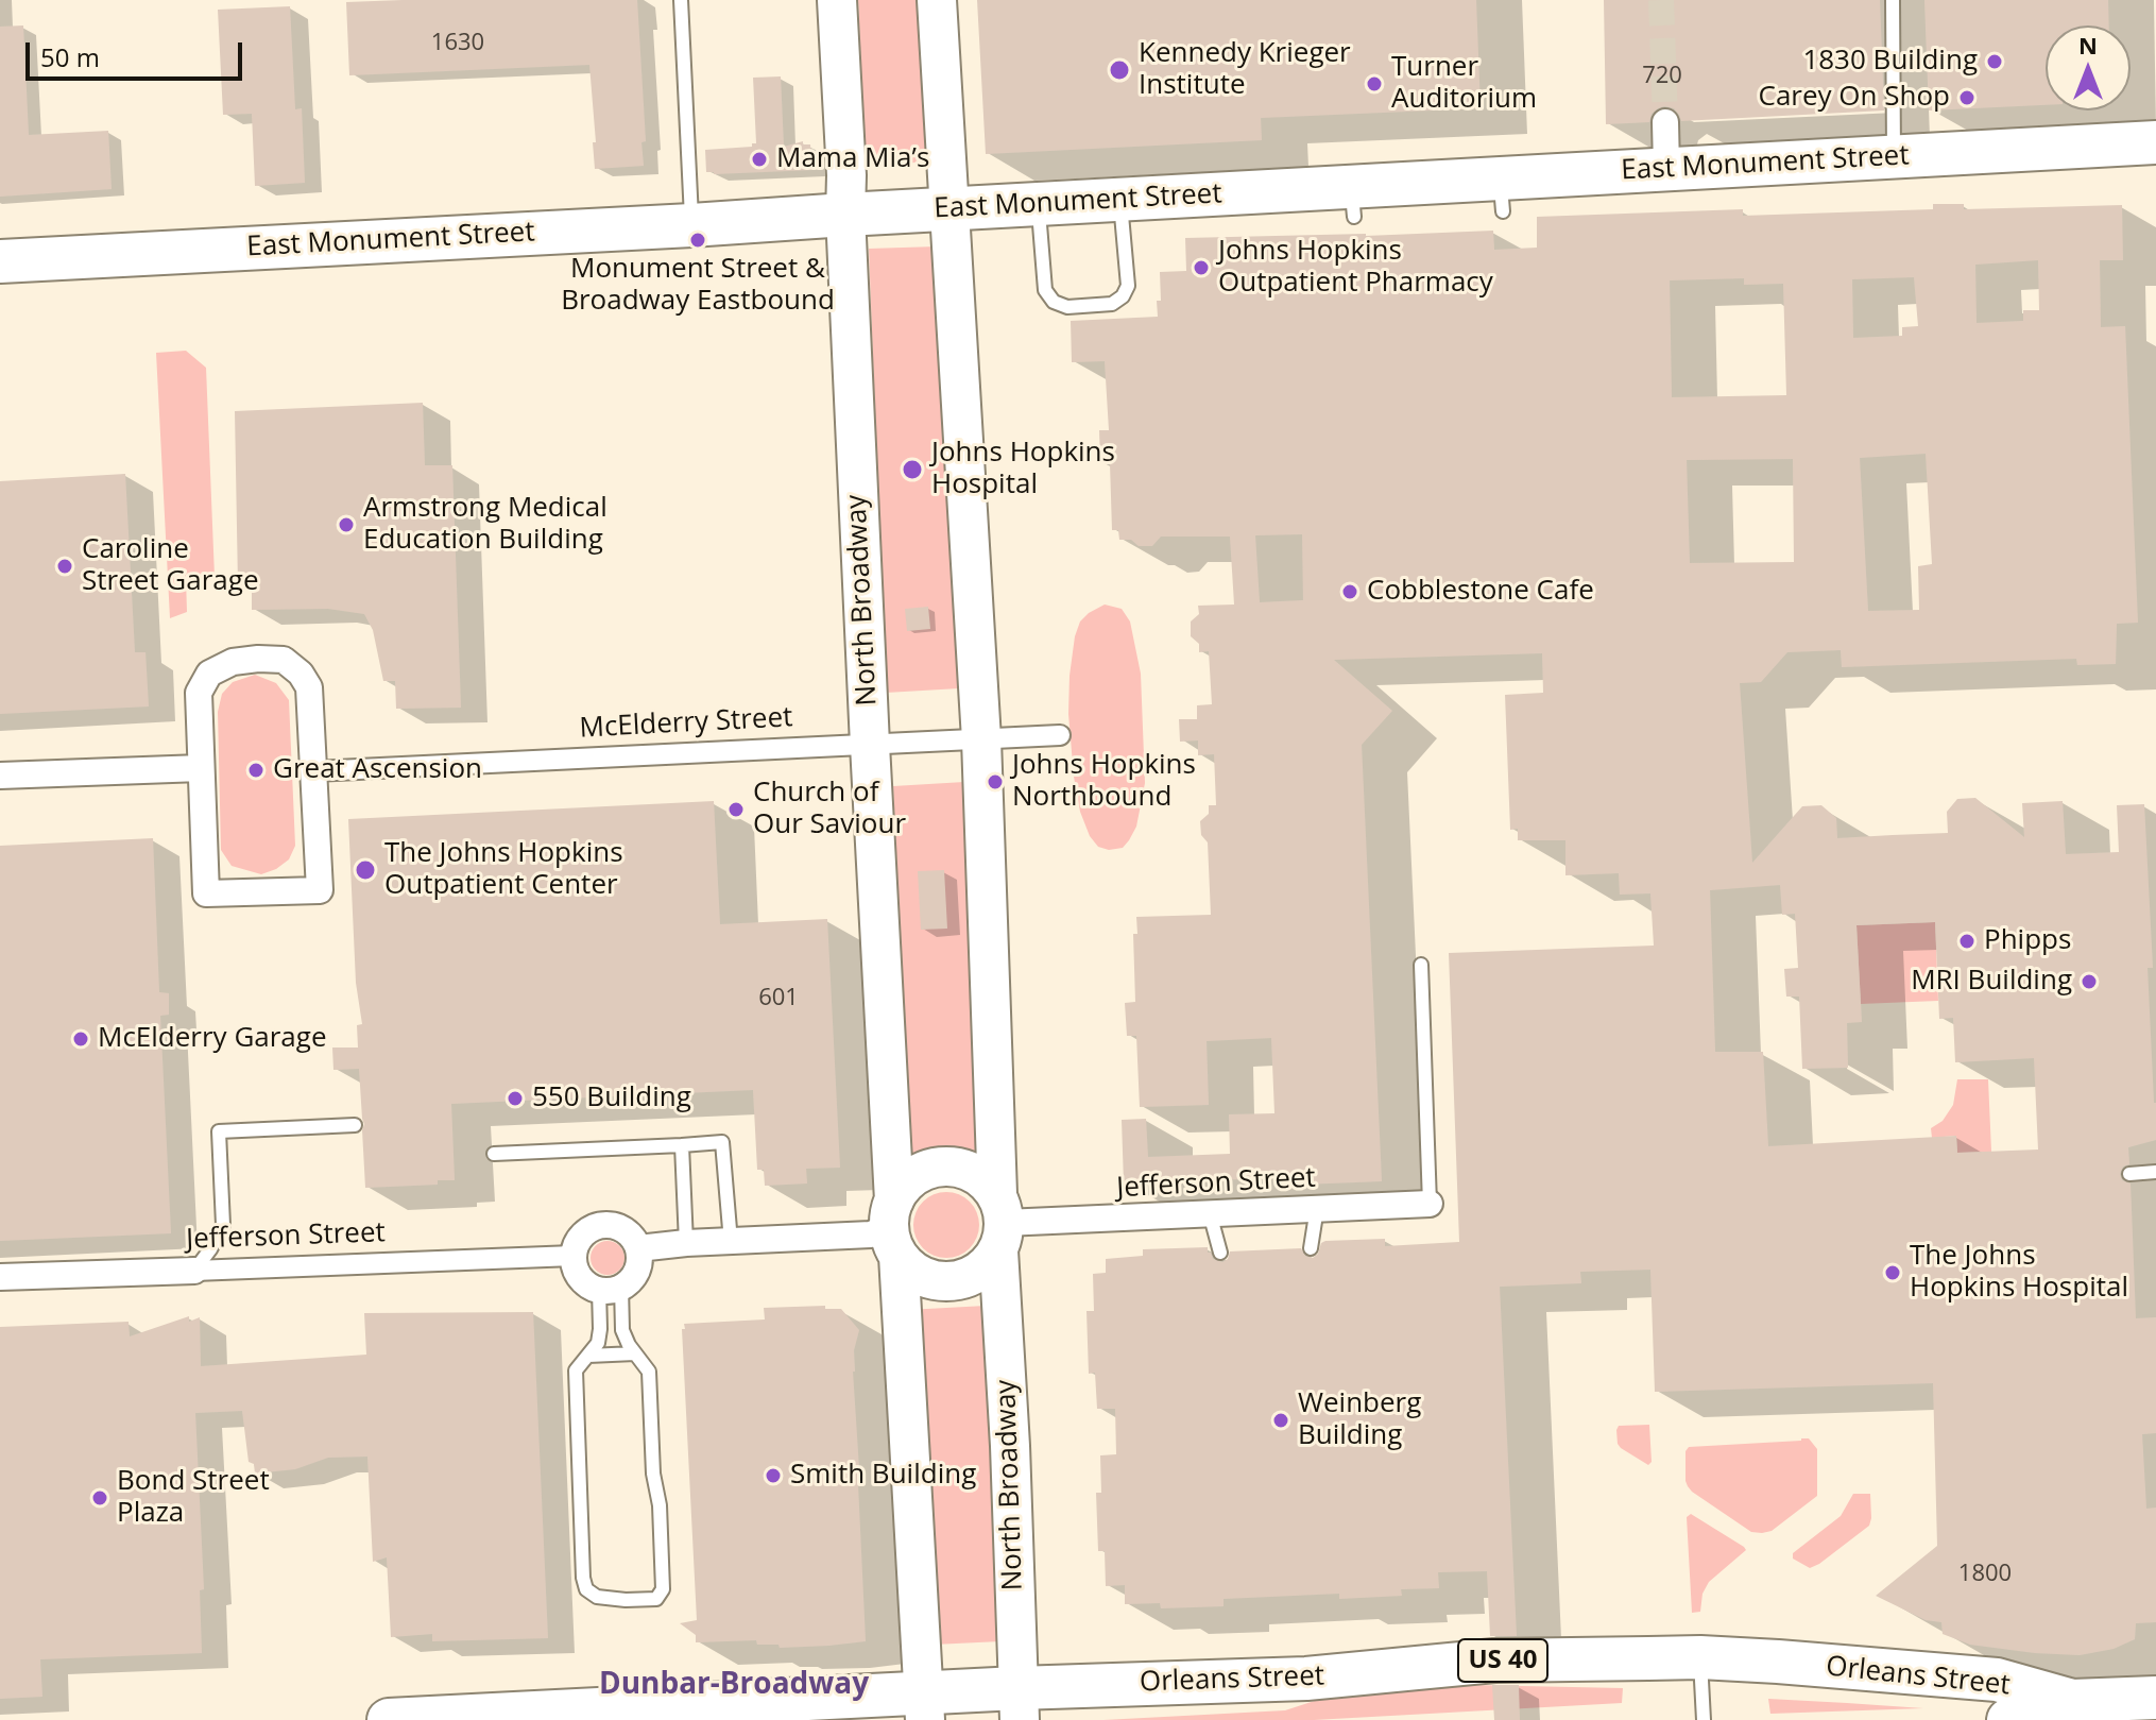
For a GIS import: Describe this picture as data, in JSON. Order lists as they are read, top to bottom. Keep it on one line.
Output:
{"streets":{"main road":["East Monument Street","North Broadway","US 40","Orleans Street"],"street":["McElderry Street","Jefferson Street"]},"crossings":[["East Monument Street","North Broadway"],["North Broadway","McElderry Street"],["North Broadway","Jefferson Street"],["North Broadway","Orleans Street"]],"districts":["Dunbar-Broadway"],"places":["1830 Building","Kennedy Krieger Institute","Turner Auditorium","Carey On Shop","Mama Mia’s","Monument Street & Broadway Eastbound","Johns Hopkins Outpatient Pharmacy","Johns Hopkins Hospital","Armstrong Medical Education Building","Caroline Street Garage","Cobblestone Cafe","Great Ascension","Johns Hopkins Northbound","Church of Our Saviour","The Johns Hopkins Outpatient Center","Phipps","MRI Building","McElderry Garage","550 Building","The Johns Hopkins Hospital","Weinberg Building","Smith Building","Bond Street Plaza"],"house_numbers":["1630","720","601","1800"],"scale_bar":"50 m","north":"top"}
